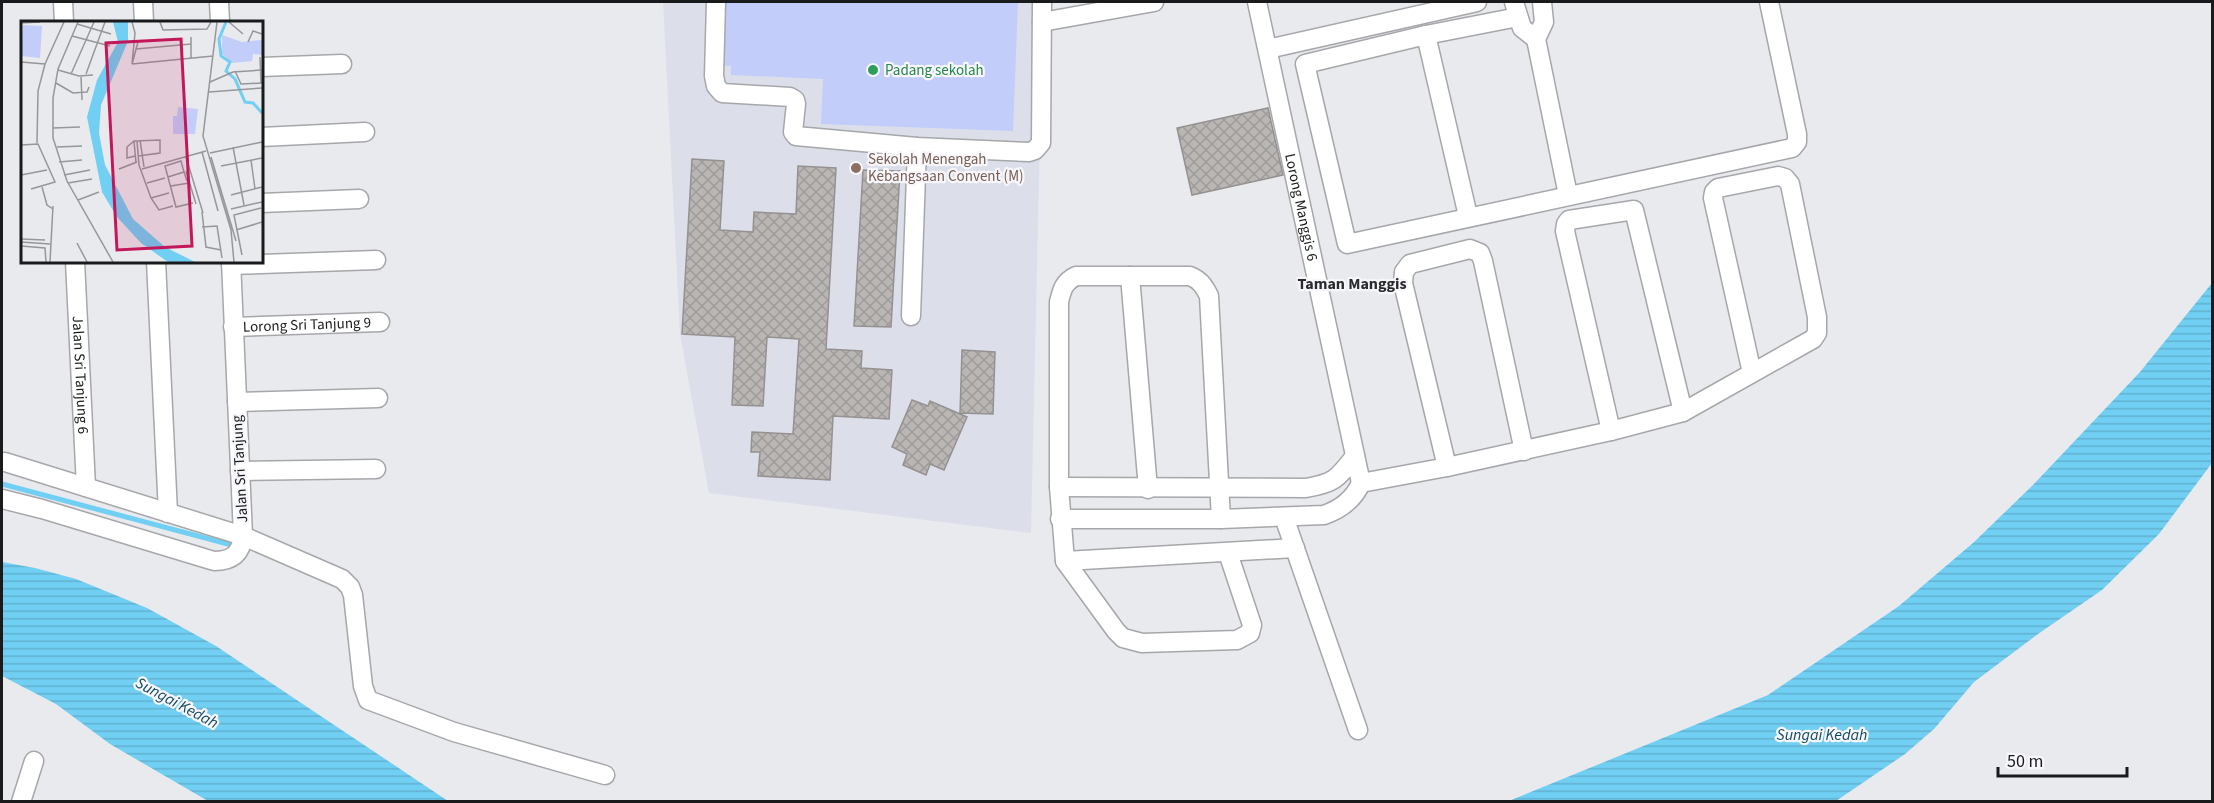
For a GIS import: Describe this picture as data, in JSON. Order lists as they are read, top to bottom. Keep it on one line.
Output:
{"streets":{"street":["Lorong Manggis 6","Lorong Sri Tanjung 9","Jalan Sri Tanjung 6","Jalan Sri Tanjung"]},"crossings":[["Lorong Sri Tanjung 9","Jalan Sri Tanjung"],["Jalan Sri Tanjung 6","Jalan Sri Tanjung"]],"districts":["Taman Manggis"],"water":["Sungai Kedah"],"places":["Padang sekolah","Sekolah Menengah Kebangsaan Convent (M)"],"scale_bar":"50 m"}
